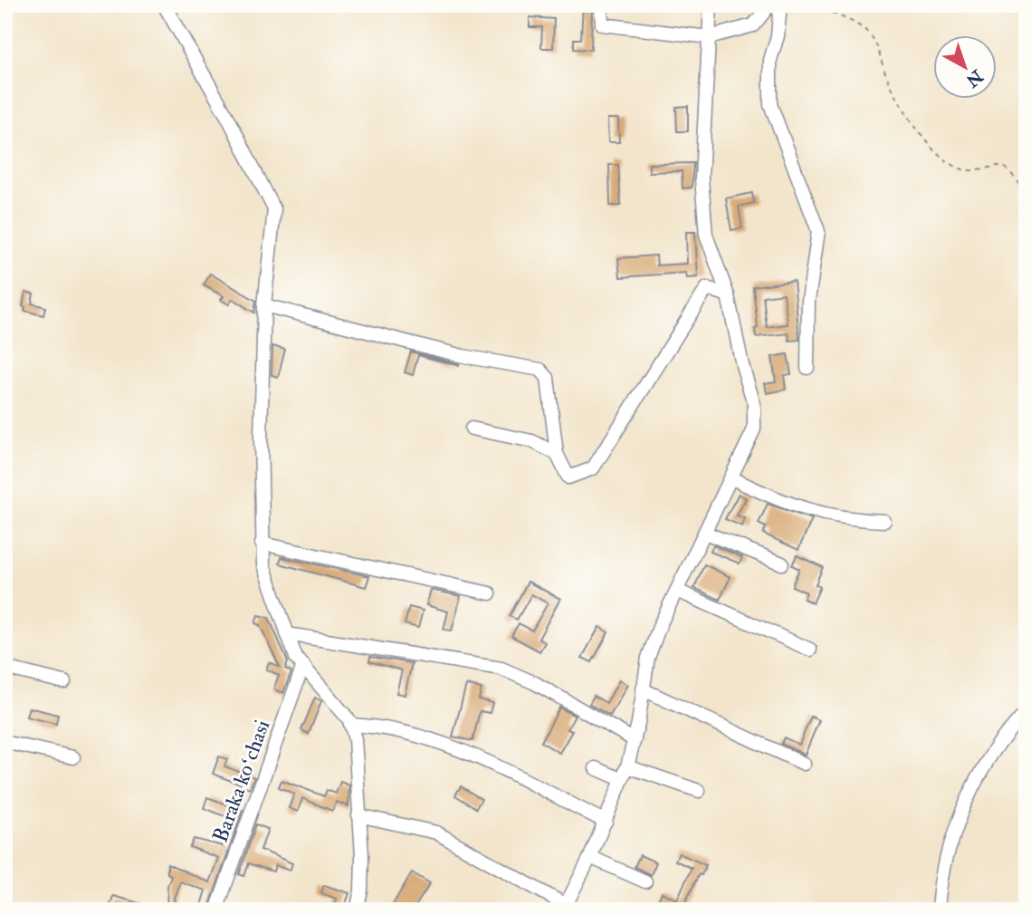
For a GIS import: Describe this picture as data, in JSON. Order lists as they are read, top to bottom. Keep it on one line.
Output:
{"streets":{"street":["Baraka koʻchasi"]},"north":"bottom right"}
